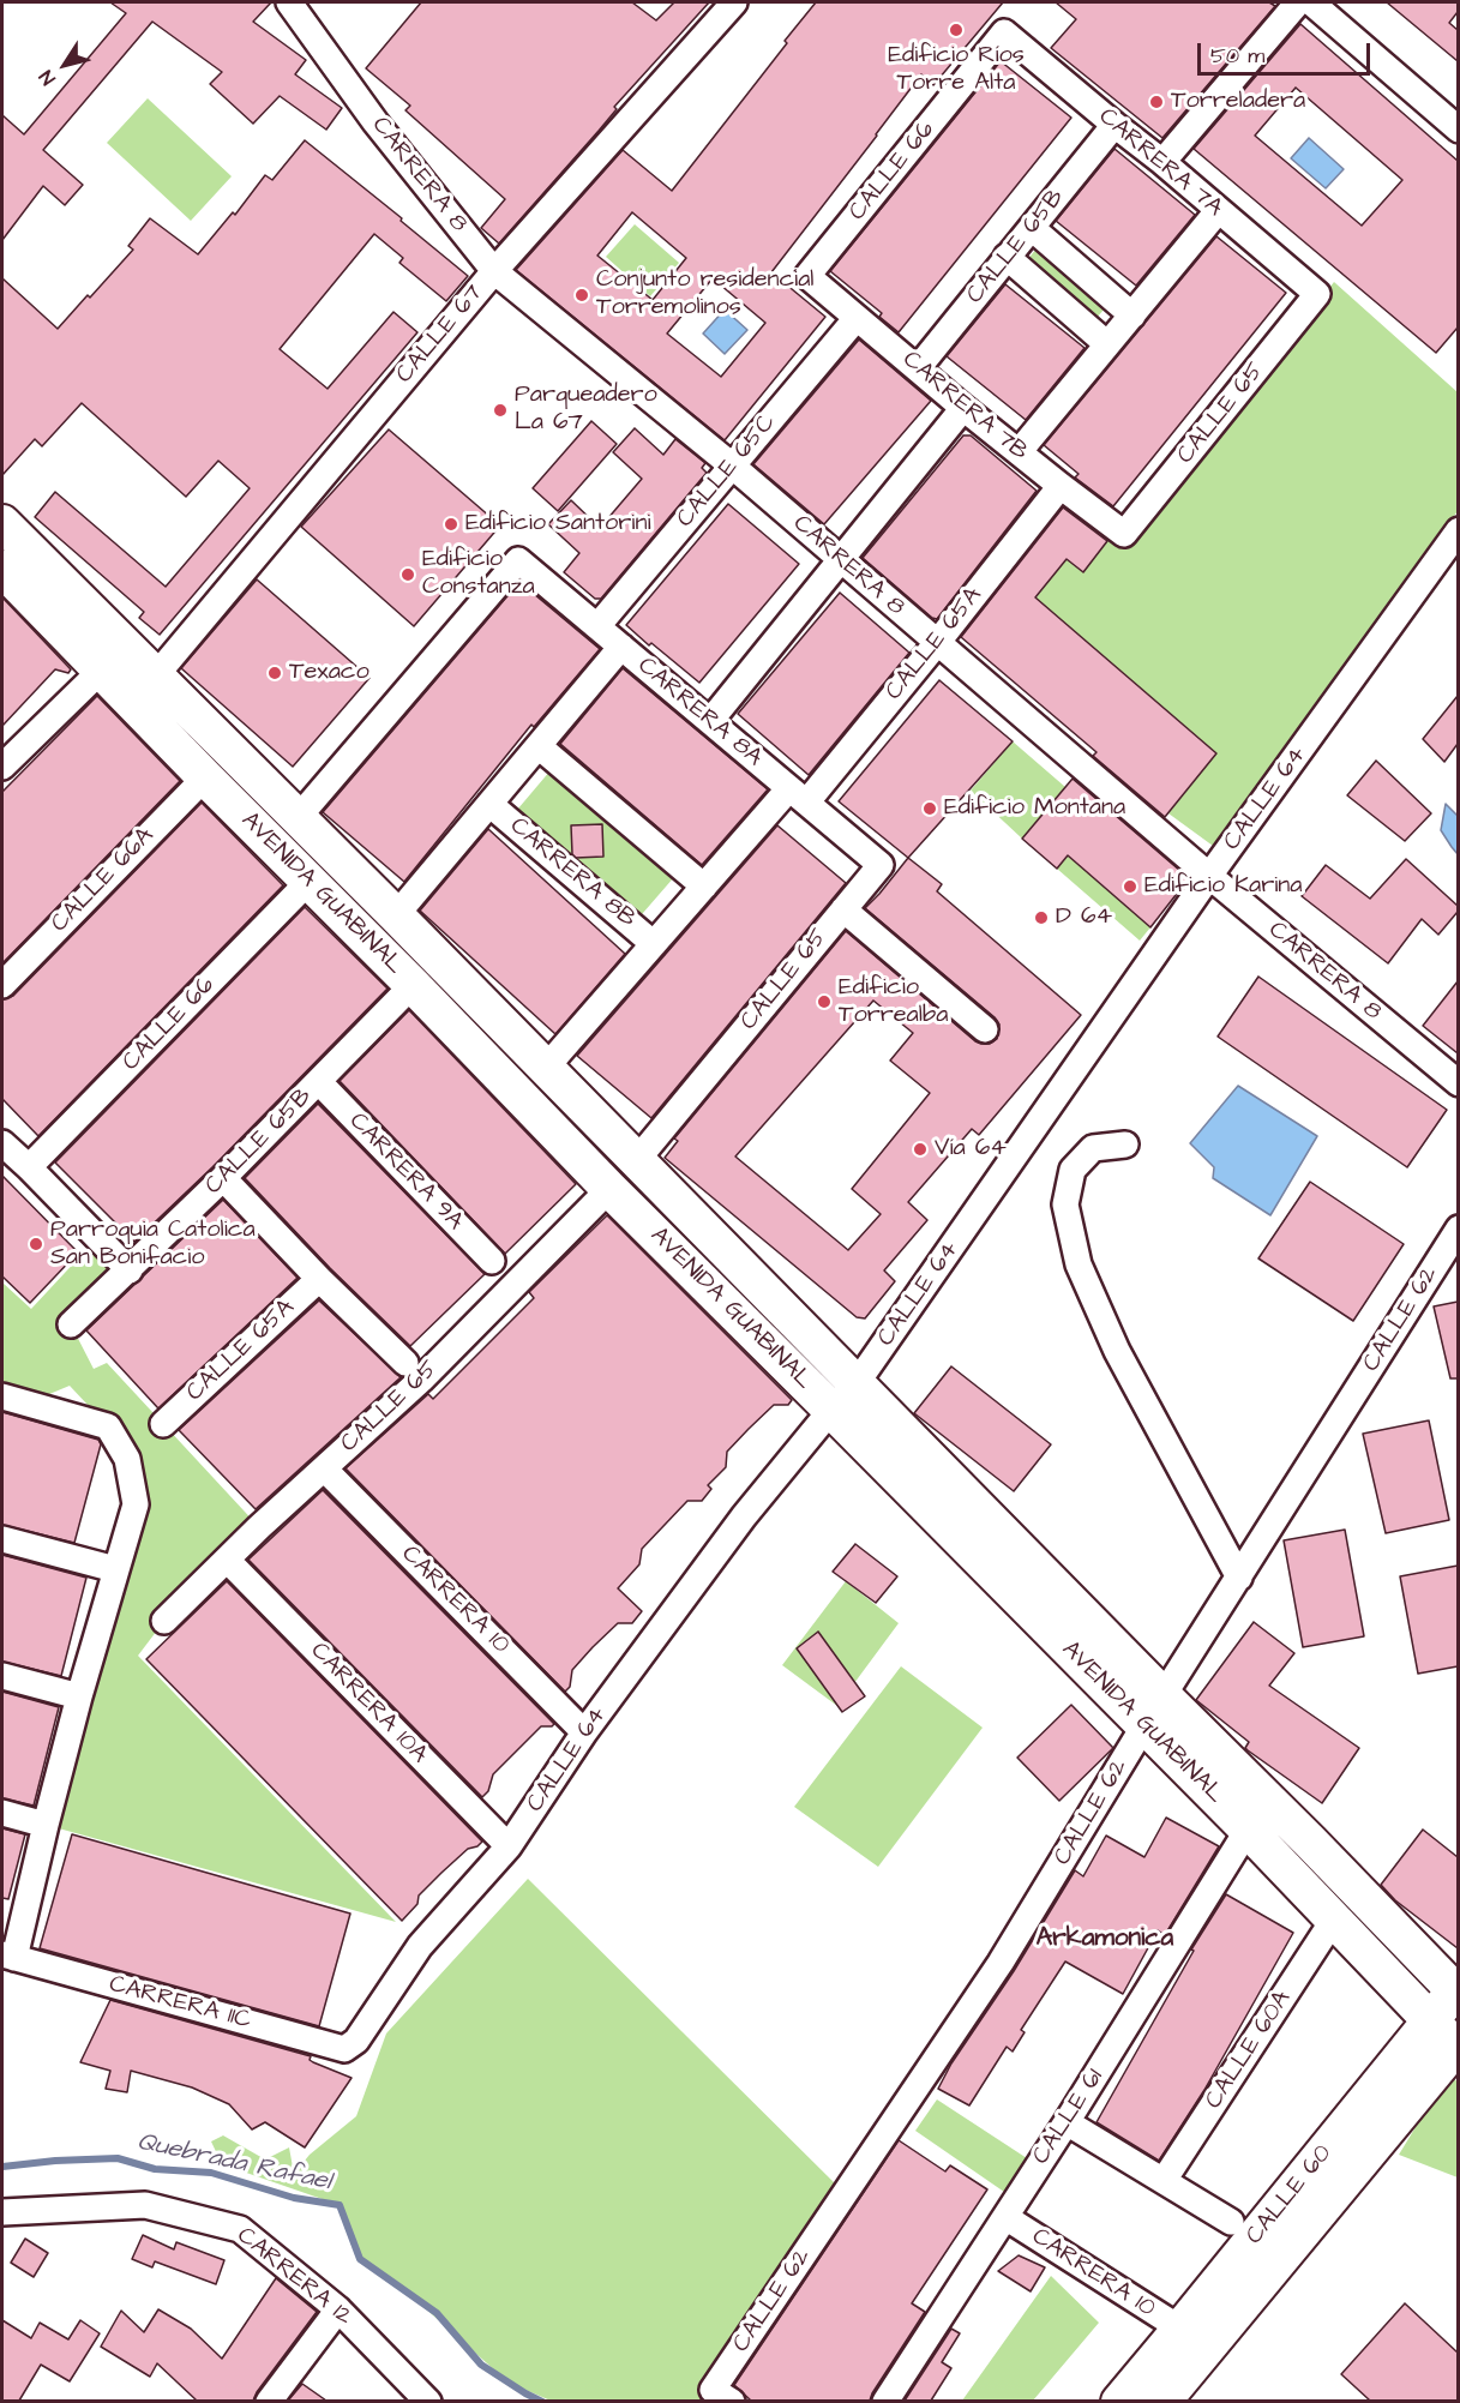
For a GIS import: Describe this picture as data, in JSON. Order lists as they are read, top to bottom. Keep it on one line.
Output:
{"streets":{"main road":["AVENIDA GUABINAL","CALLE 60"],"street":["CARRERA 7A","CALLE 66","CARRERA 8","CALLE 65B","CALLE 67","CARRERA 7B","CALLE 65","CALLE 65C","CALLE 65A","CARRERA 8A","CALLE 64","CARRERA 8B","CALLE 66A","CARRERA 9A","CALLE 62","CARRERA 10","CARRERA 10A","CARRERA 11C","CALLE 60A","CALLE 61","CARRERA 12"]},"crossings":[["CARRERA 7A","CALLE 66"],["CARRERA 7A","CALLE 65B"],["CARRERA 7A","CALLE 65"],["CALLE 66","CARRERA 7B"],["CALLE 66","AVENIDA GUABINAL"],["CARRERA 8","CALLE 67"],["CARRERA 8","CALLE 65C"],["CARRERA 8","CALLE 65A"],["CARRERA 8","CALLE 64"],["CALLE 65B","CARRERA 7B"],["CALLE 65B","AVENIDA GUABINAL"],["CALLE 65B","CARRERA 9A"],["CALLE 67","AVENIDA GUABINAL"],["CARRERA 7B","CALLE 65"],["CARRERA 7B","CALLE 65C"],["CARRERA 7B","CALLE 65A"],["CALLE 65","CARRERA 8A"],["CALLE 65","AVENIDA GUABINAL"],["CALLE 65","CARRERA 10"],["CALLE 65","CARRERA 10A"],["CALLE 65C","CARRERA 8A"],["CALLE 65A","CARRERA 8A"],["CALLE 65A","CARRERA 8B"],["CALLE 65A","AVENIDA GUABINAL"],["CARRERA 8A","AVENIDA GUABINAL"],["CALLE 64","AVENIDA GUABINAL"],["CALLE 64","CARRERA 10"],["CALLE 64","CARRERA 10A"],["CALLE 64","CARRERA 11C"],["CALLE 66A","AVENIDA GUABINAL"],["AVENIDA GUABINAL","CALLE 62"],["AVENIDA GUABINAL","CALLE 60A"],["AVENIDA GUABINAL","CALLE 61"],["AVENIDA GUABINAL","CALLE 60"],["CARRERA 10","CALLE 61"],["CARRERA 10","CALLE 60"]],"districts":["Arkamonica"],"water":["Quebrada Rafael"],"places":["Edificio Ríos Torre Alta","Torreladera","Conjunto residencial Torremolinos","Parqueadero La 67","Edificio Santorini","Edificio Constanza","Texaco","Edificio Montana","Edificio Karina","D 64","Edificio Torrealba","Vía 64","Parroquia Catolica San Bonifacio"],"scale_bar":"50 m","north":"bottom left"}
